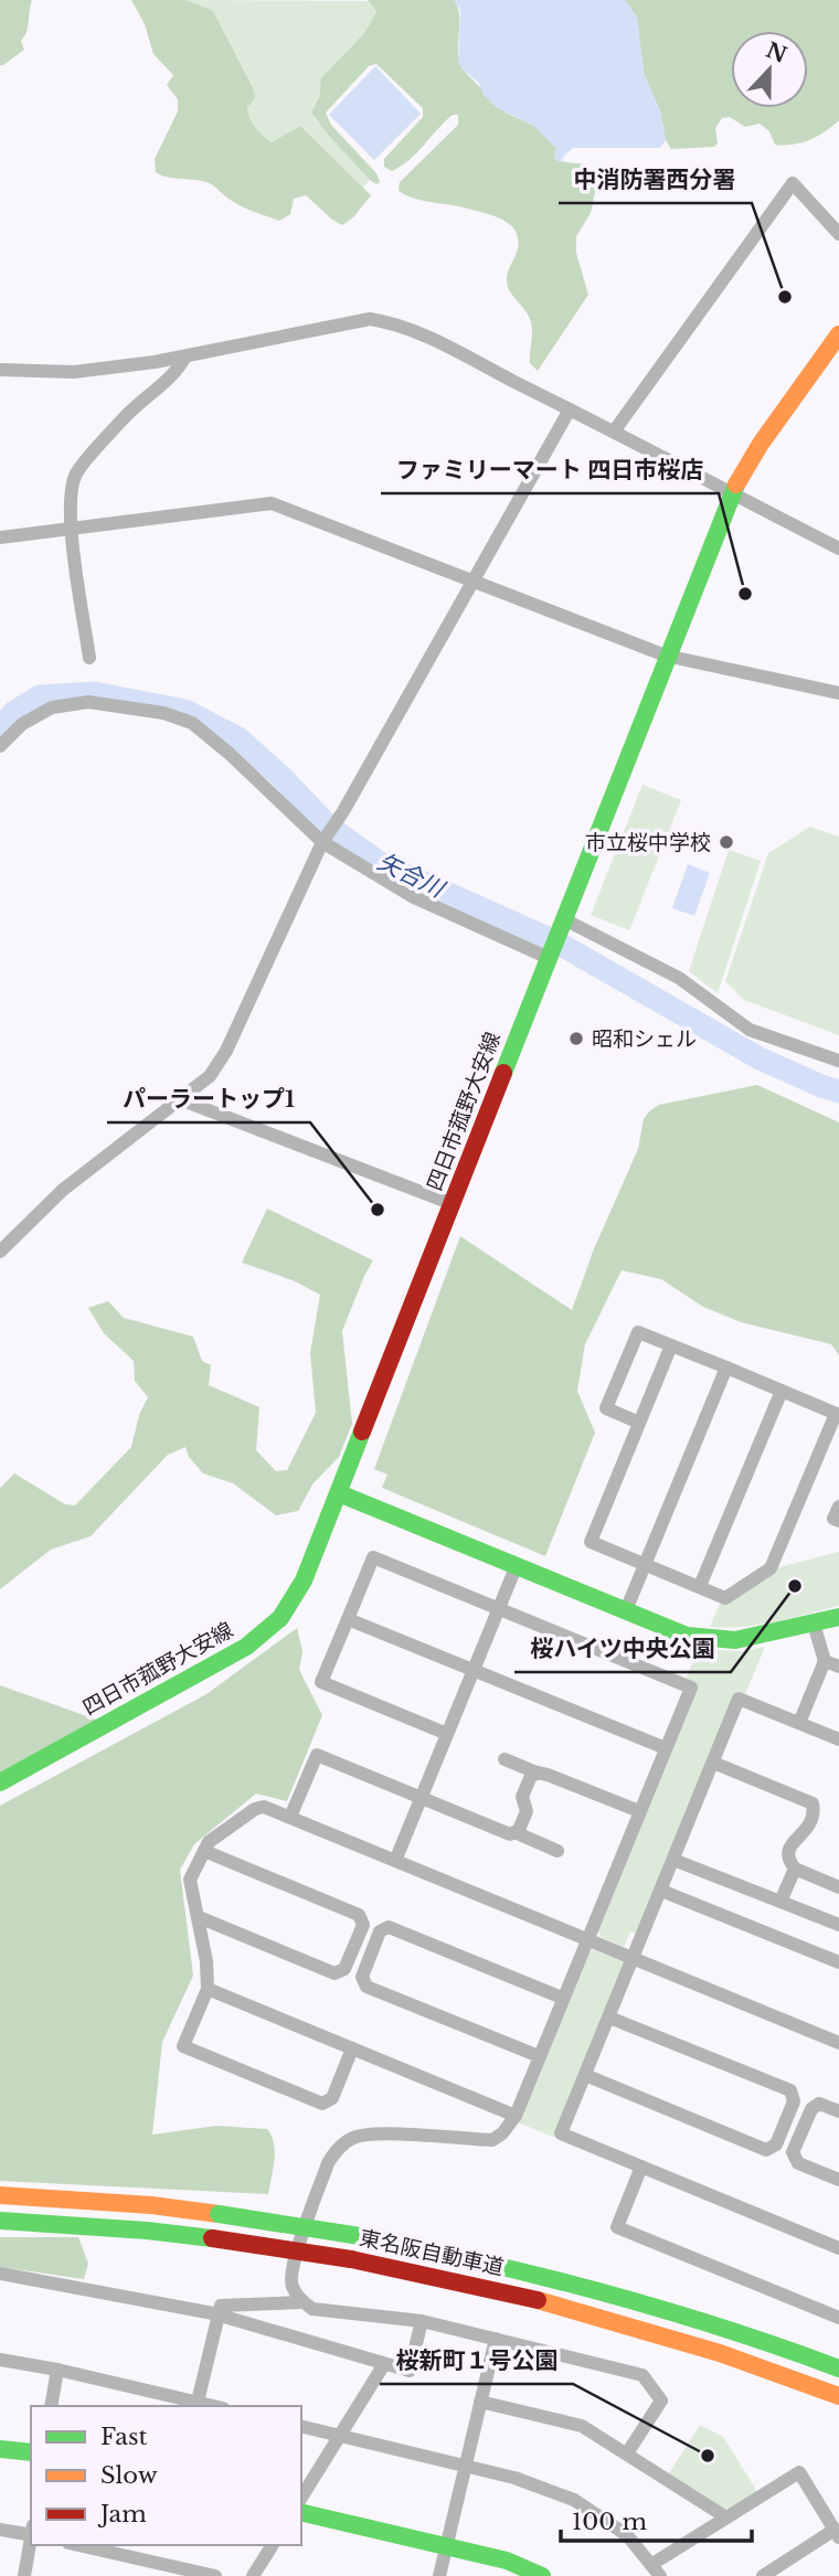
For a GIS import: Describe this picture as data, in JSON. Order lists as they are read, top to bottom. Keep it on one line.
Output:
{"streets":{"main road":["四日市菰野大安線","東名阪自動車道"]},"water":["矢合川"],"places":["中消防署西分署","ファミリーマート 四日市桜店","市立桜中学校","昭和シェル","パーラートップ1","桜ハイツ中央公園","桜新町１号公園"],"legend":["Fast","Slow","Jam"],"scale_bar":"100 m","north":"top"}
